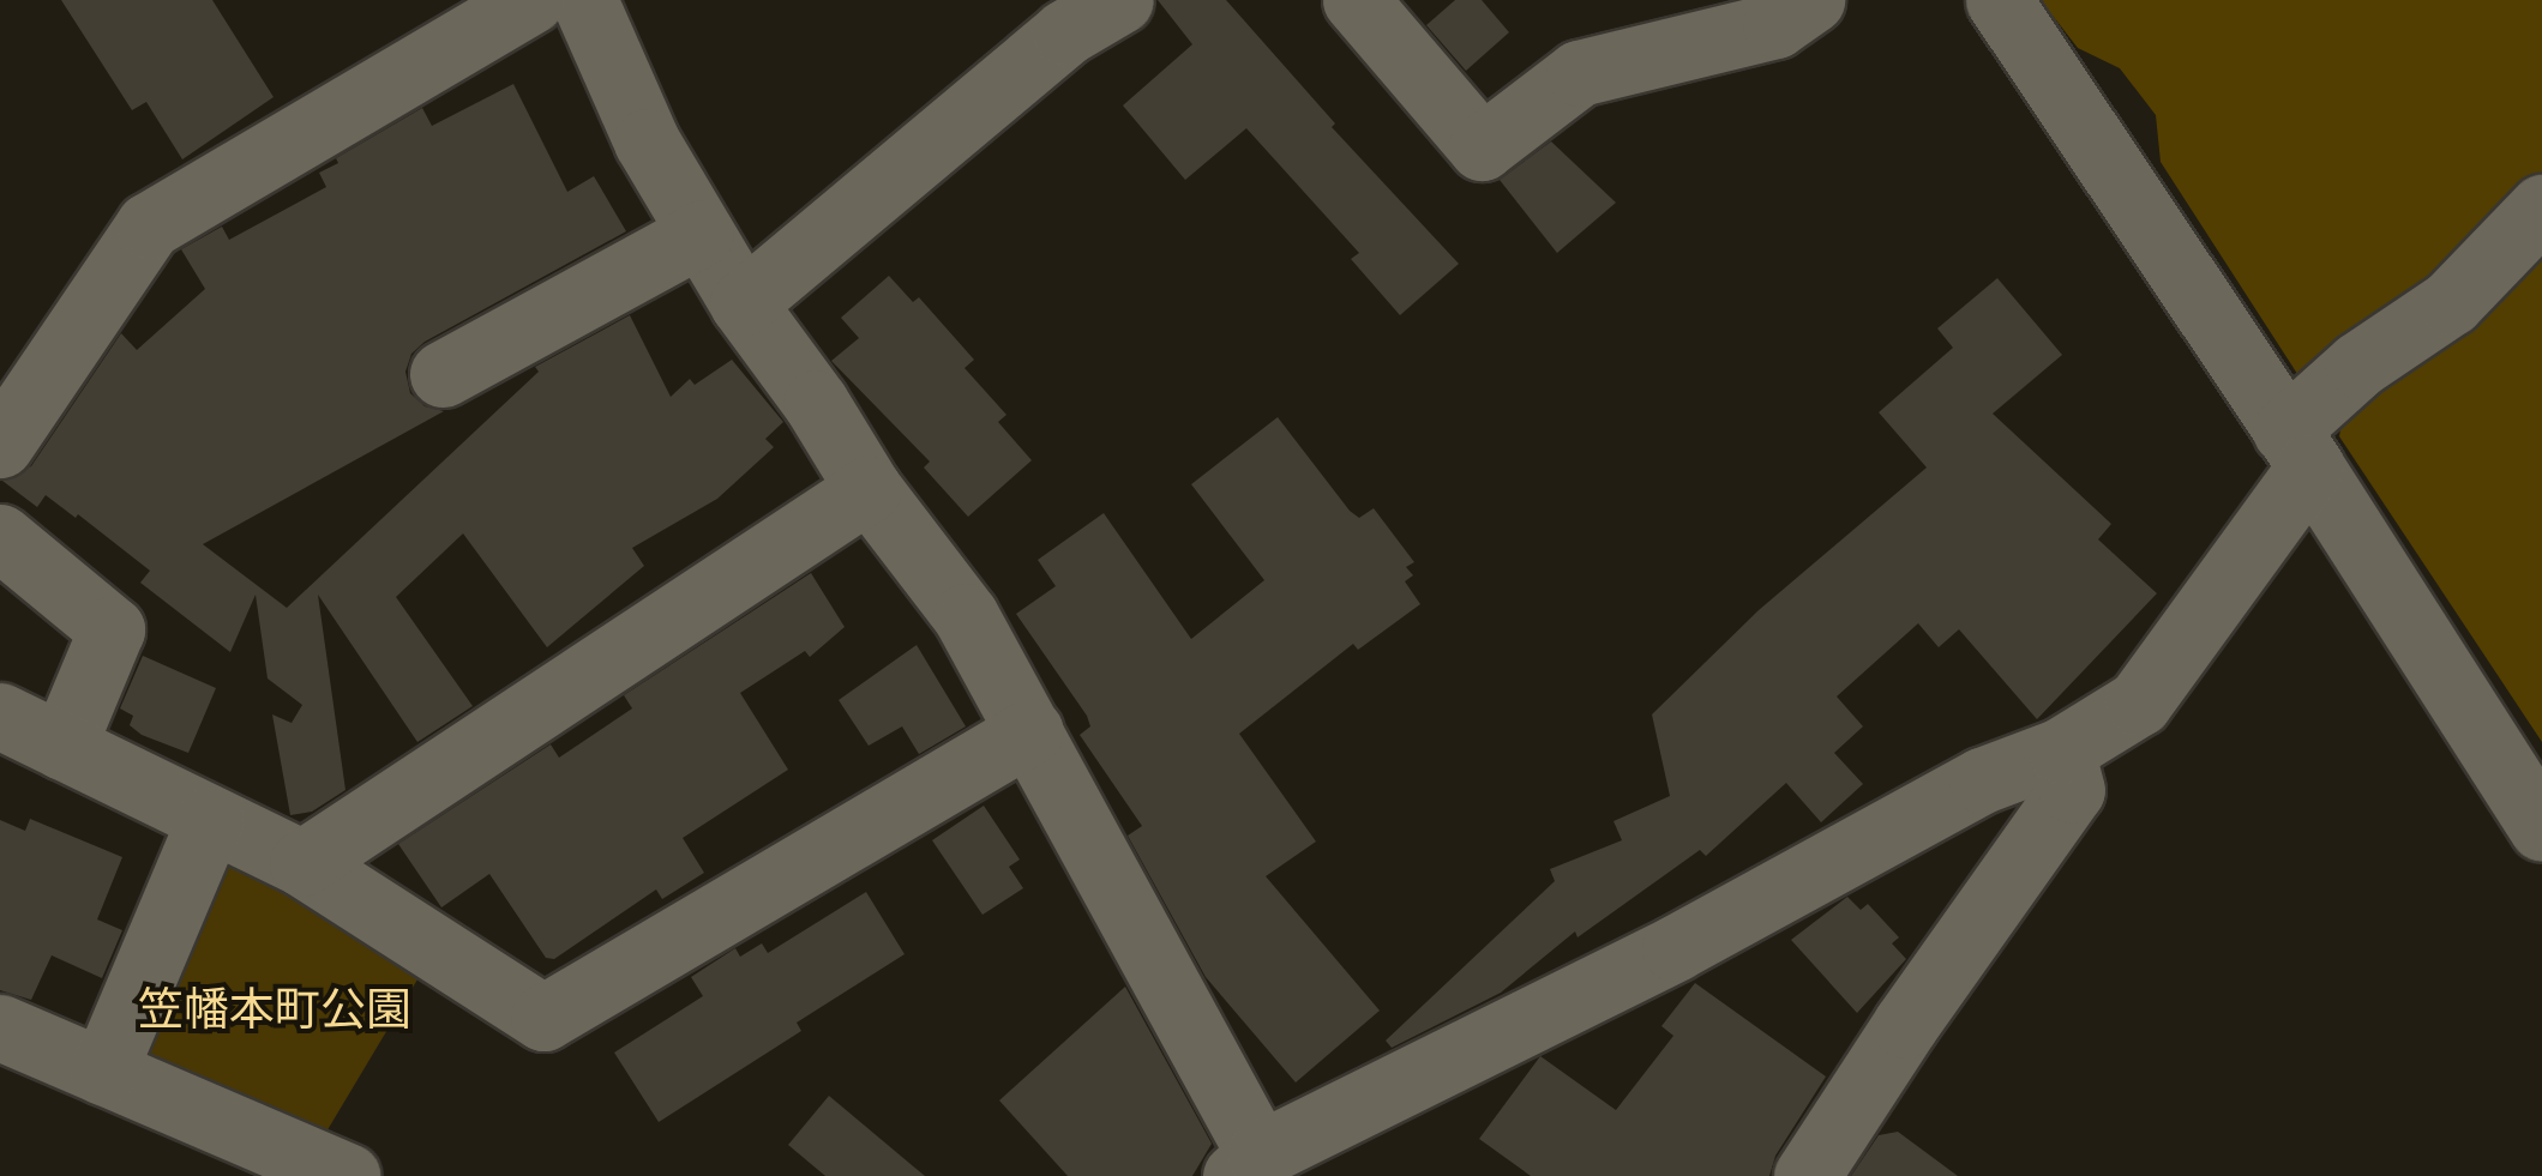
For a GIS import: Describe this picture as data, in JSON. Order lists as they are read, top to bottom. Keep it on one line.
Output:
{"parks":["笠幡本町公園"]}
